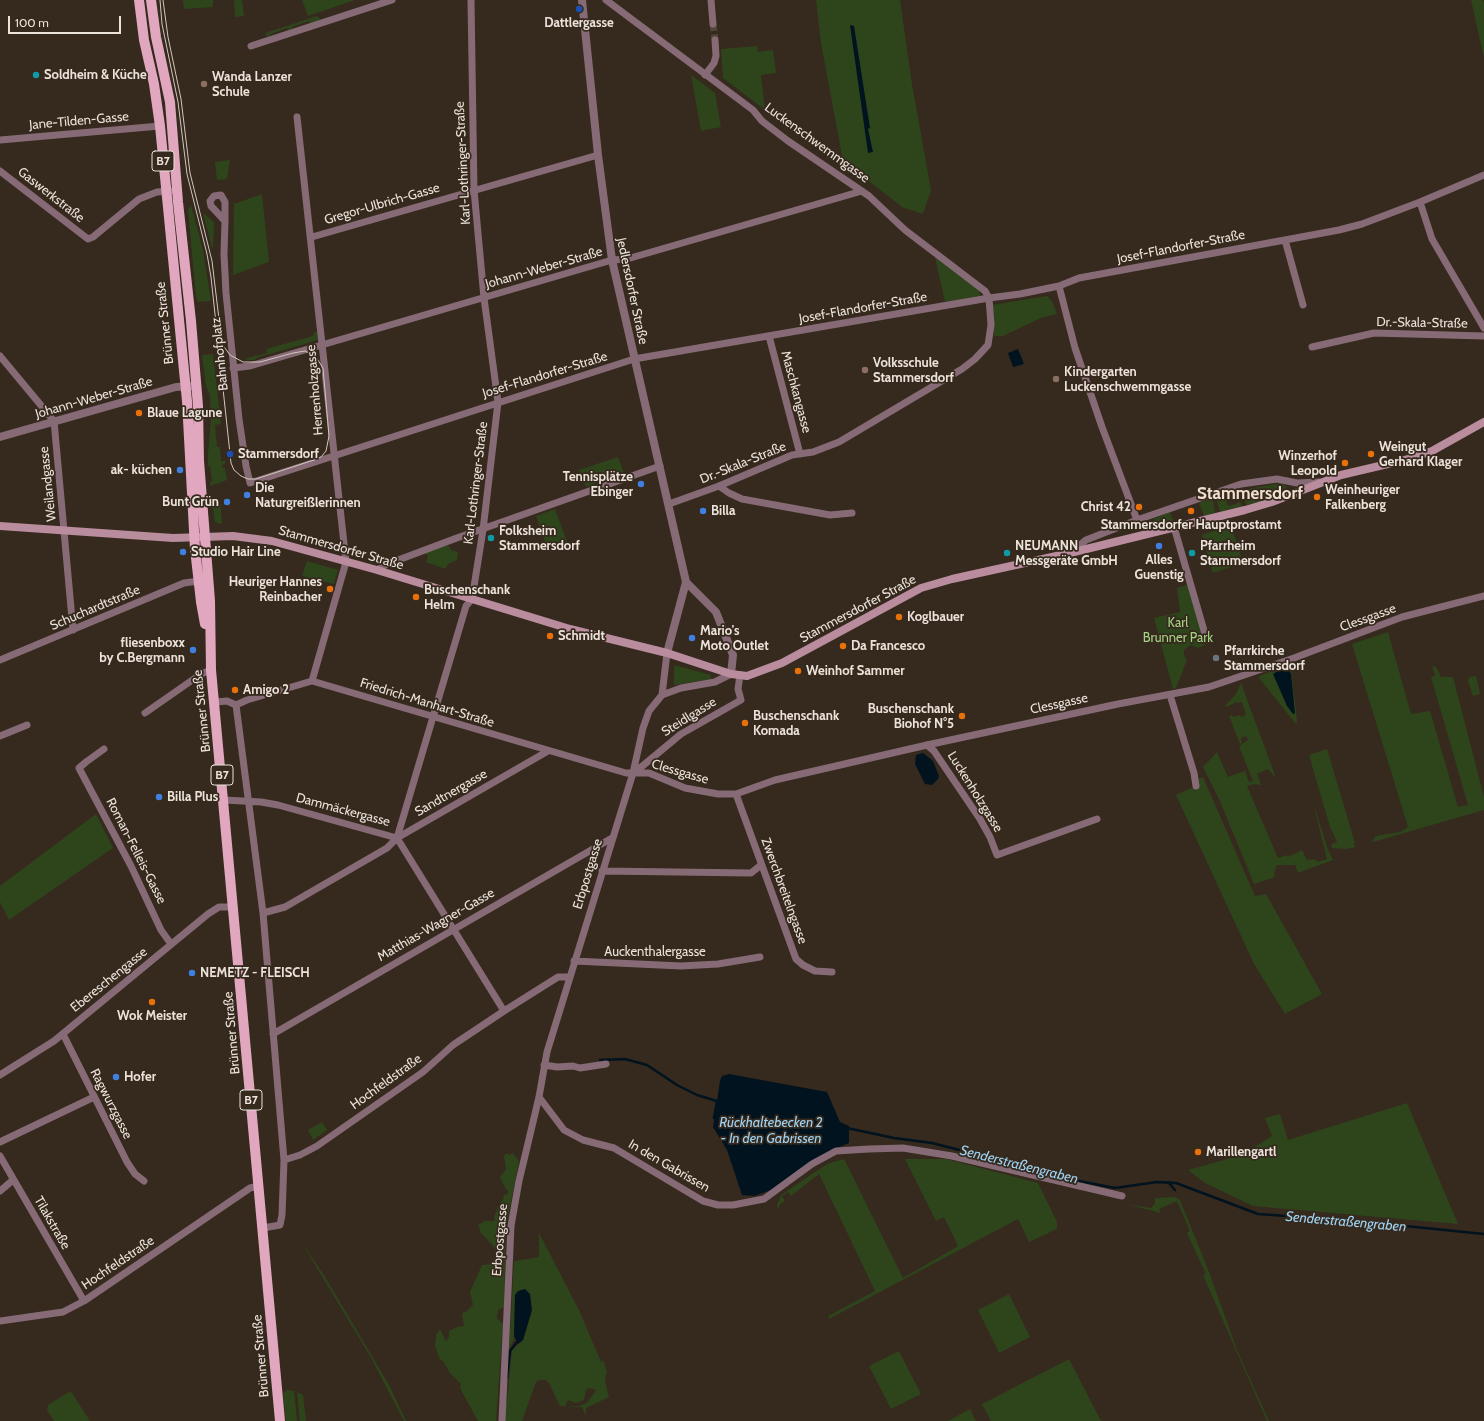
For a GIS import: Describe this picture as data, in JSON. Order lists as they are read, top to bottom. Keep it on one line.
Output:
{"streets":{"main road":["B7","Brünner Straße","Stammersdorfer Straße"],"street":["Jane-Tilden-Gasse","Luckenschwemmgasse","Karl-Lothringer-Straße","Gaswerkstraße","Gregor-Ulbrich-Gasse","Josef-Flandorfer-Straße","Johann-Weber-Straße","Jedlersdorfer Straße","Dr.-Skala-Straße","Bahnhofplatz","Herrenholzgasse","Maschkangasse","Weilandgasse","Schuchardtstraße","Clessgasse","Friedrich-Manhart-Straße","Steidlgasse","Luckenholzgasse","Sandtnergasse","Dammäckergasse","Roman-Felleis-Gasse","Erbpostgasse","Zwerchbreitelngasse","Matthias-Wagner-Gasse","Auckenthalergasse","Ebereschengasse","Hochfeldstraße","Ragwurzgasse","In den Gabrissen","Tilakstraße"]},"crossings":[["Jane-Tilden-Gasse","Brünner Straße"],["Luckenschwemmgasse","Josef-Flandorfer-Straße"],["Luckenschwemmgasse","Johann-Weber-Straße"],["Luckenschwemmgasse","Dr.-Skala-Straße"],["Karl-Lothringer-Straße","Gregor-Ulbrich-Gasse"],["Karl-Lothringer-Straße","Josef-Flandorfer-Straße"],["Karl-Lothringer-Straße","Johann-Weber-Straße"],["Karl-Lothringer-Straße","Stammersdorfer Straße"],["Karl-Lothringer-Straße","Friedrich-Manhart-Straße"],["Karl-Lothringer-Straße","Sandtnergasse"],["Karl-Lothringer-Straße","Dammäckergasse"],["Gaswerkstraße","Brünner Straße"],["Gregor-Ulbrich-Gasse","Jedlersdorfer Straße"],["Gregor-Ulbrich-Gasse","Herrenholzgasse"],["Josef-Flandorfer-Straße","Jedlersdorfer Straße"],["Josef-Flandorfer-Straße","Dr.-Skala-Straße"],["Josef-Flandorfer-Straße","Bahnhofplatz"],["Josef-Flandorfer-Straße","Herrenholzgasse"],["Josef-Flandorfer-Straße","Maschkangasse"],["Johann-Weber-Straße","Jedlersdorfer Straße"],["Johann-Weber-Straße","Brünner Straße"],["Johann-Weber-Straße","Bahnhofplatz"],["Johann-Weber-Straße","Herrenholzgasse"],["Johann-Weber-Straße","Weilandgasse"],["Jedlersdorfer Straße","Dr.-Skala-Straße"],["Brünner Straße","Stammersdorfer Straße"],["Brünner Straße","Schuchardtstraße"],["Brünner Straße","Dammäckergasse"],["Brünner Straße","Ebereschengasse"],["Brünner Straße","Hochfeldstraße"],["Dr.-Skala-Straße","Maschkangasse"],["Herrenholzgasse","Stammersdorfer Straße"],["Herrenholzgasse","Friedrich-Manhart-Straße"],["Weilandgasse","Stammersdorfer Straße"],["Weilandgasse","Schuchardtstraße"],["Stammersdorfer Straße","Steidlgasse"],["Clessgasse","Friedrich-Manhart-Straße"],["Clessgasse","Steidlgasse"],["Clessgasse","Luckenholzgasse"],["Clessgasse","Erbpostgasse"],["Clessgasse","Zwerchbreitelngasse"],["Friedrich-Manhart-Straße","Steidlgasse"],["Friedrich-Manhart-Straße","Sandtnergasse"],["Friedrich-Manhart-Straße","Erbpostgasse"],["Steidlgasse","Erbpostgasse"],["Sandtnergasse","Dammäckergasse"],["Dammäckergasse","Matthias-Wagner-Gasse"],["Dammäckergasse","Hochfeldstraße"],["Roman-Felleis-Gasse","Ebereschengasse"],["Erbpostgasse","Matthias-Wagner-Gasse"],["Erbpostgasse","Auckenthalergasse"],["Erbpostgasse","Hochfeldstraße"],["Erbpostgasse","In den Gabrissen"],["Ebereschengasse","Ragwurzgasse"],["Hochfeldstraße","Tilakstraße"]],"districts":["Stammersdorf"],"water":["Rückhaltebecken 2 - In den Gabrissen","Senderstraßengraben"],"parks":["Karl Brunner Park"],"places":["Dattlergasse","Soldheim & Küche","Wanda Lanzer Schule","Volksschule Stammersdorf","Kindergarten Luckenschwemmgasse","Blaue Lagune","Stammersdorf","Weingut Gerhard Klager","Winzerhof Leopold","ak- küchen","Tennisplätze Ebinger","Die Naturgreißlerinnen","Weinheuriger Falkenberg","Bunt Grün","Christ 42","Billa","Stammersdorfer Hauptprostamt","Folksheim Stammersdorf","Alles Guenstig","Studio Hair Line","NEUMANN Messgeräte GmbH","Pfarrheim Stammersdorf","Heuriger Hannes Reinbacher","Buschenschank Helm","Koglbauer","Schmidt","Mario's Moto Outlet","Da Francesco","fliesenboxx by C.Bergmann","Pfarrkirche Stammersdorf","Weinhof Sammer","Amigo 2","Buschenschank Biohof N°5","Buschenschank Komada","Billa Plus","NEMETZ - FLEISCH","Wok Meister","Hofer","Marillengartl"],"scale_bar":"100 m"}
